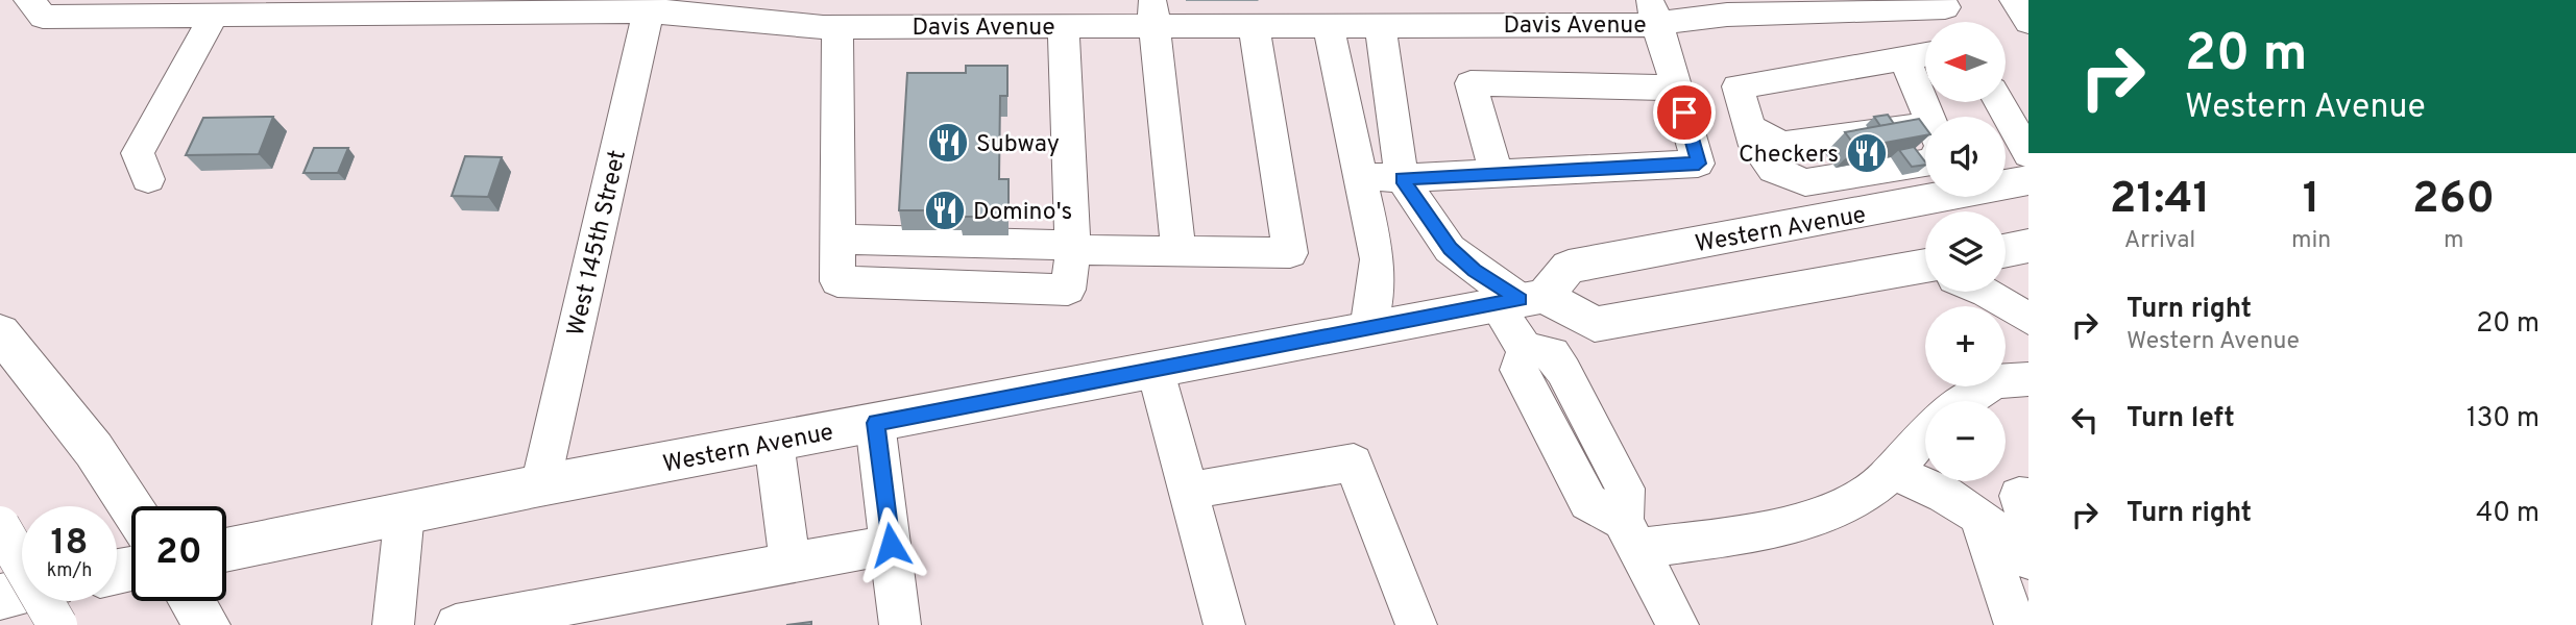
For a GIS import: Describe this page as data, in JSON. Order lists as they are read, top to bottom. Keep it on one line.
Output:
{"streets":{"main road":["Western Avenue"],"street":["Davis Avenue","West 145th Street"]},"crossings":[["Davis Avenue","West 145th Street"],["Western Avenue","West 145th Street"]],"places":{"restaurant":["Subway","Checkers","Domino's"]},"north":"left","page":{"turn":["20 m","Western Avenue"],"map_buttons":["+","−"],"eta":["21:41","Arrival","1","min","260","m"],"list":[{"name":"Turn right","note":"Western Avenue","value":"20 m"},{"name":"Turn left","value":"130 m"},{"name":"Turn right","value":"40 m"}],"speed":"18 km/h","limit":"20"}}
